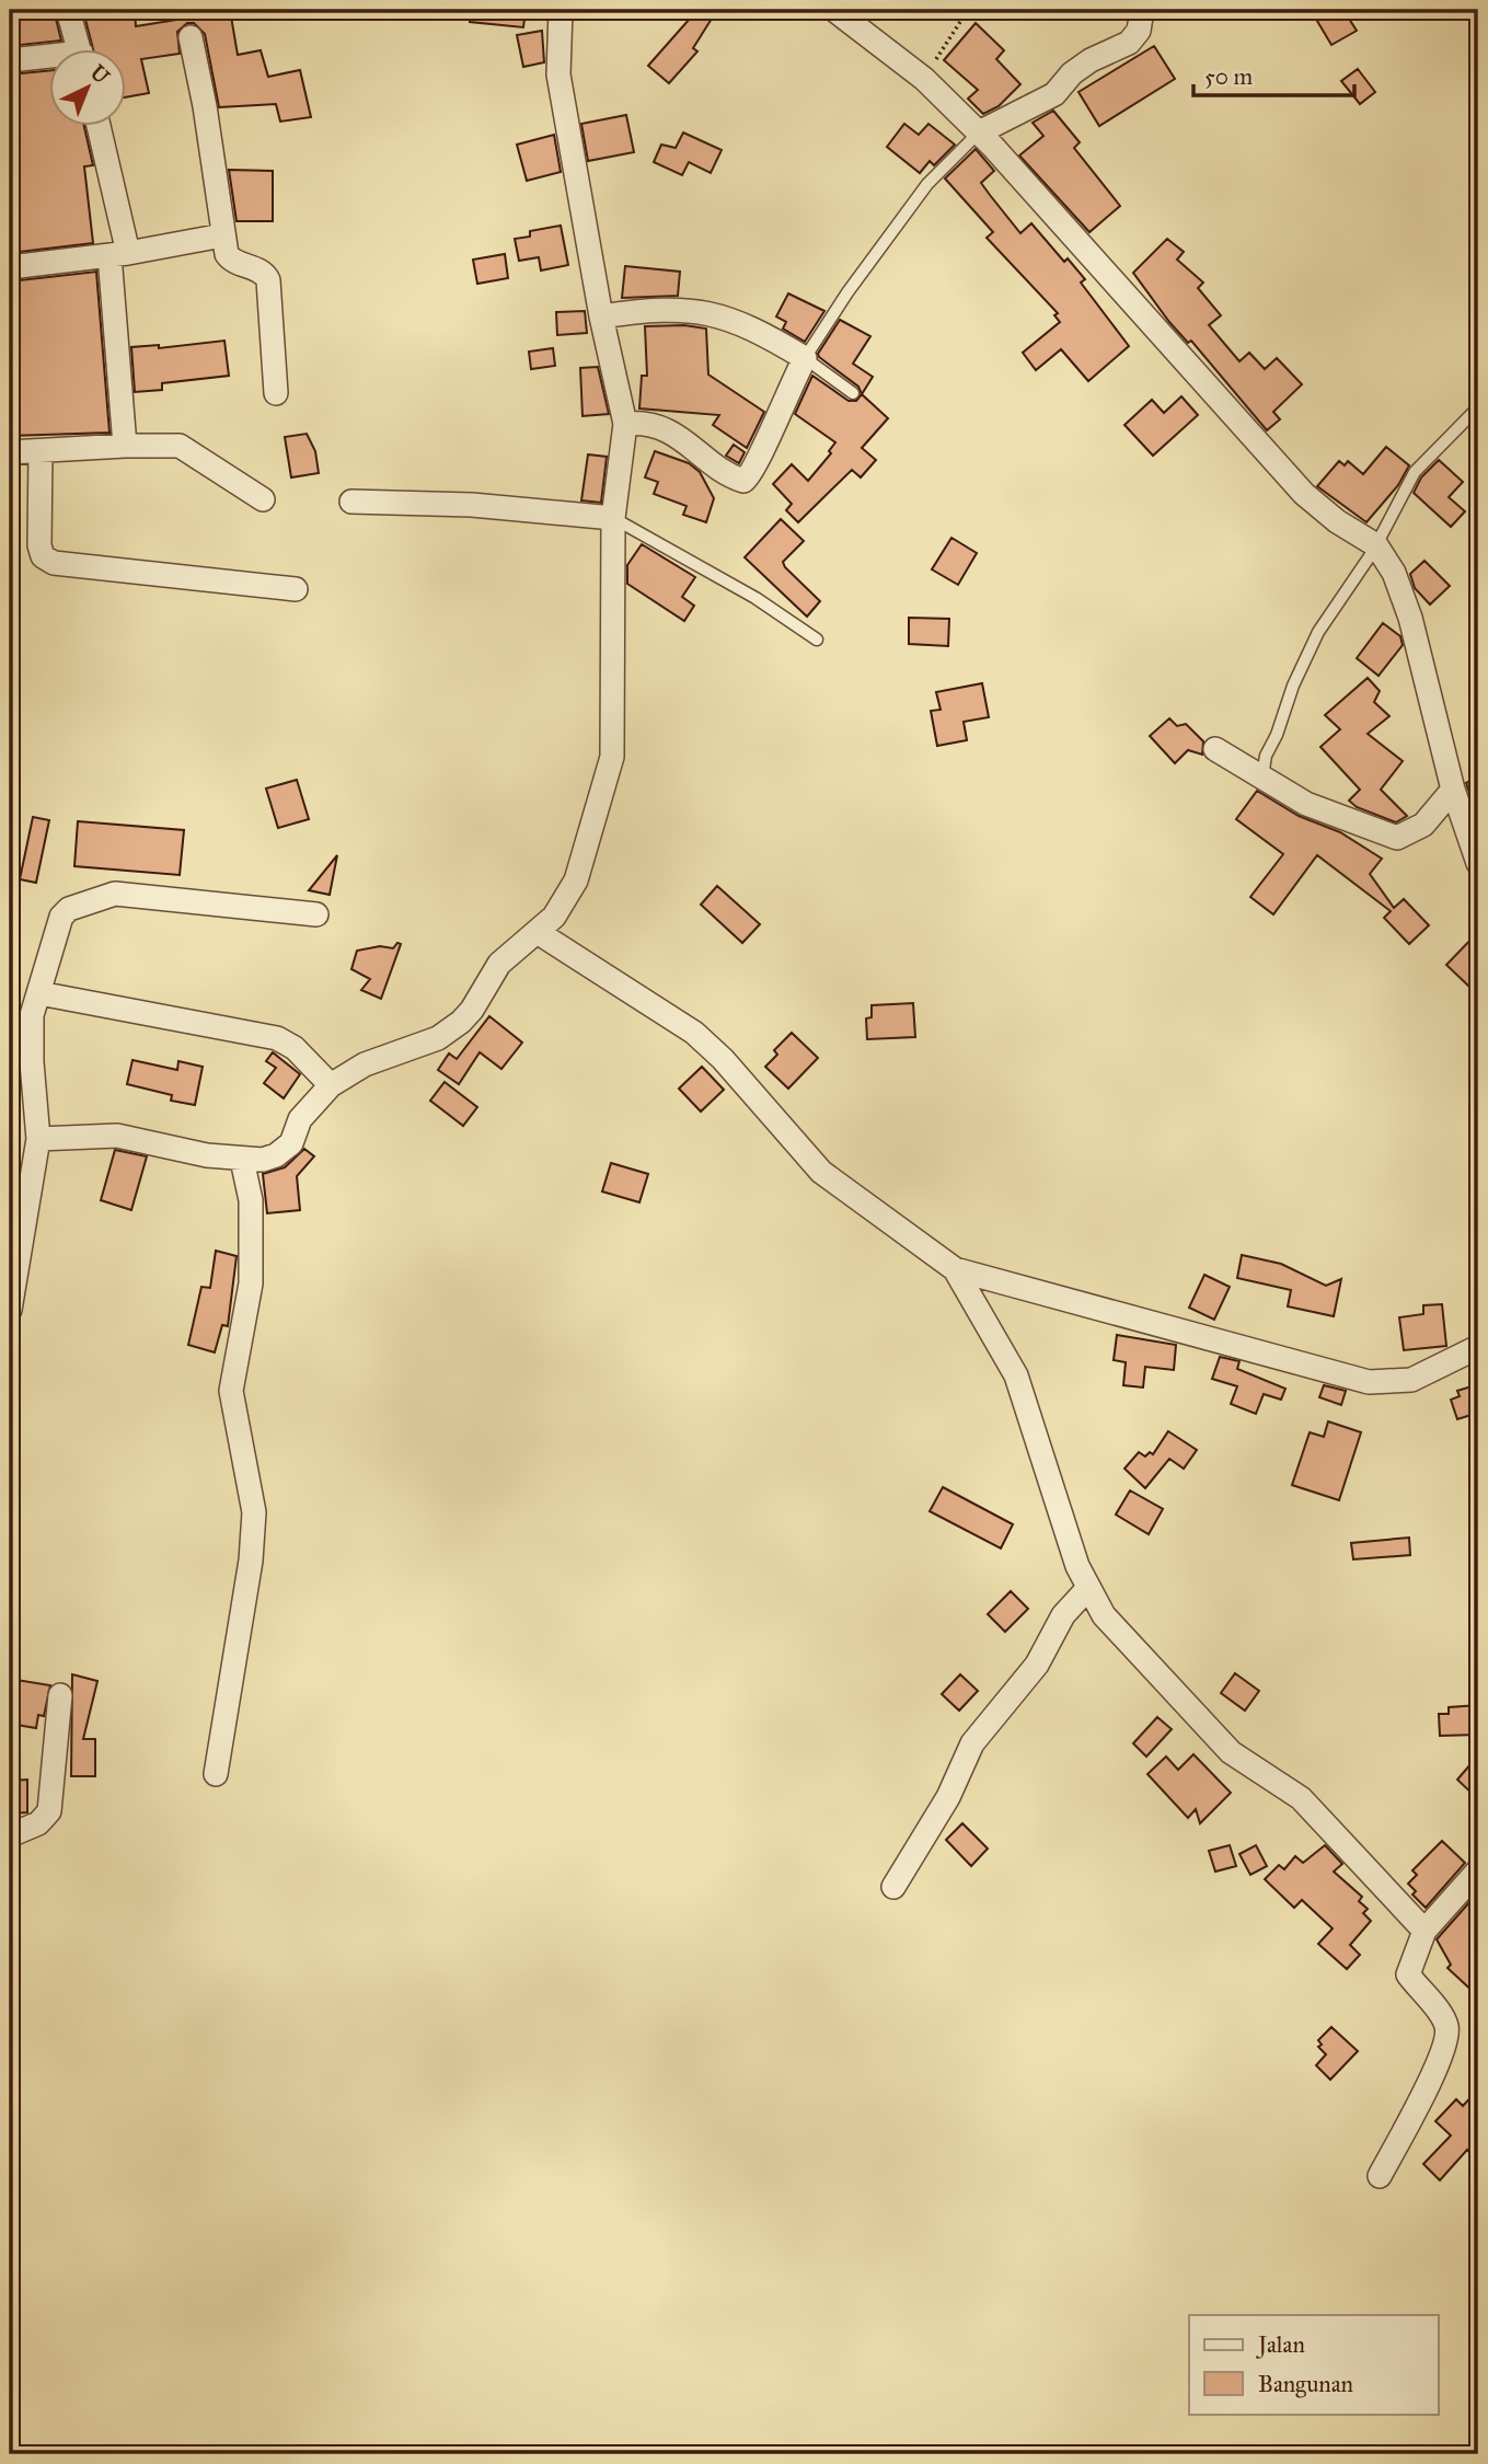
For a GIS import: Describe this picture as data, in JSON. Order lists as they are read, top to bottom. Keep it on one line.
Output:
{"legend":["Jalan","Bangunan"],"scale_bar":"50 m","north":"top right"}
